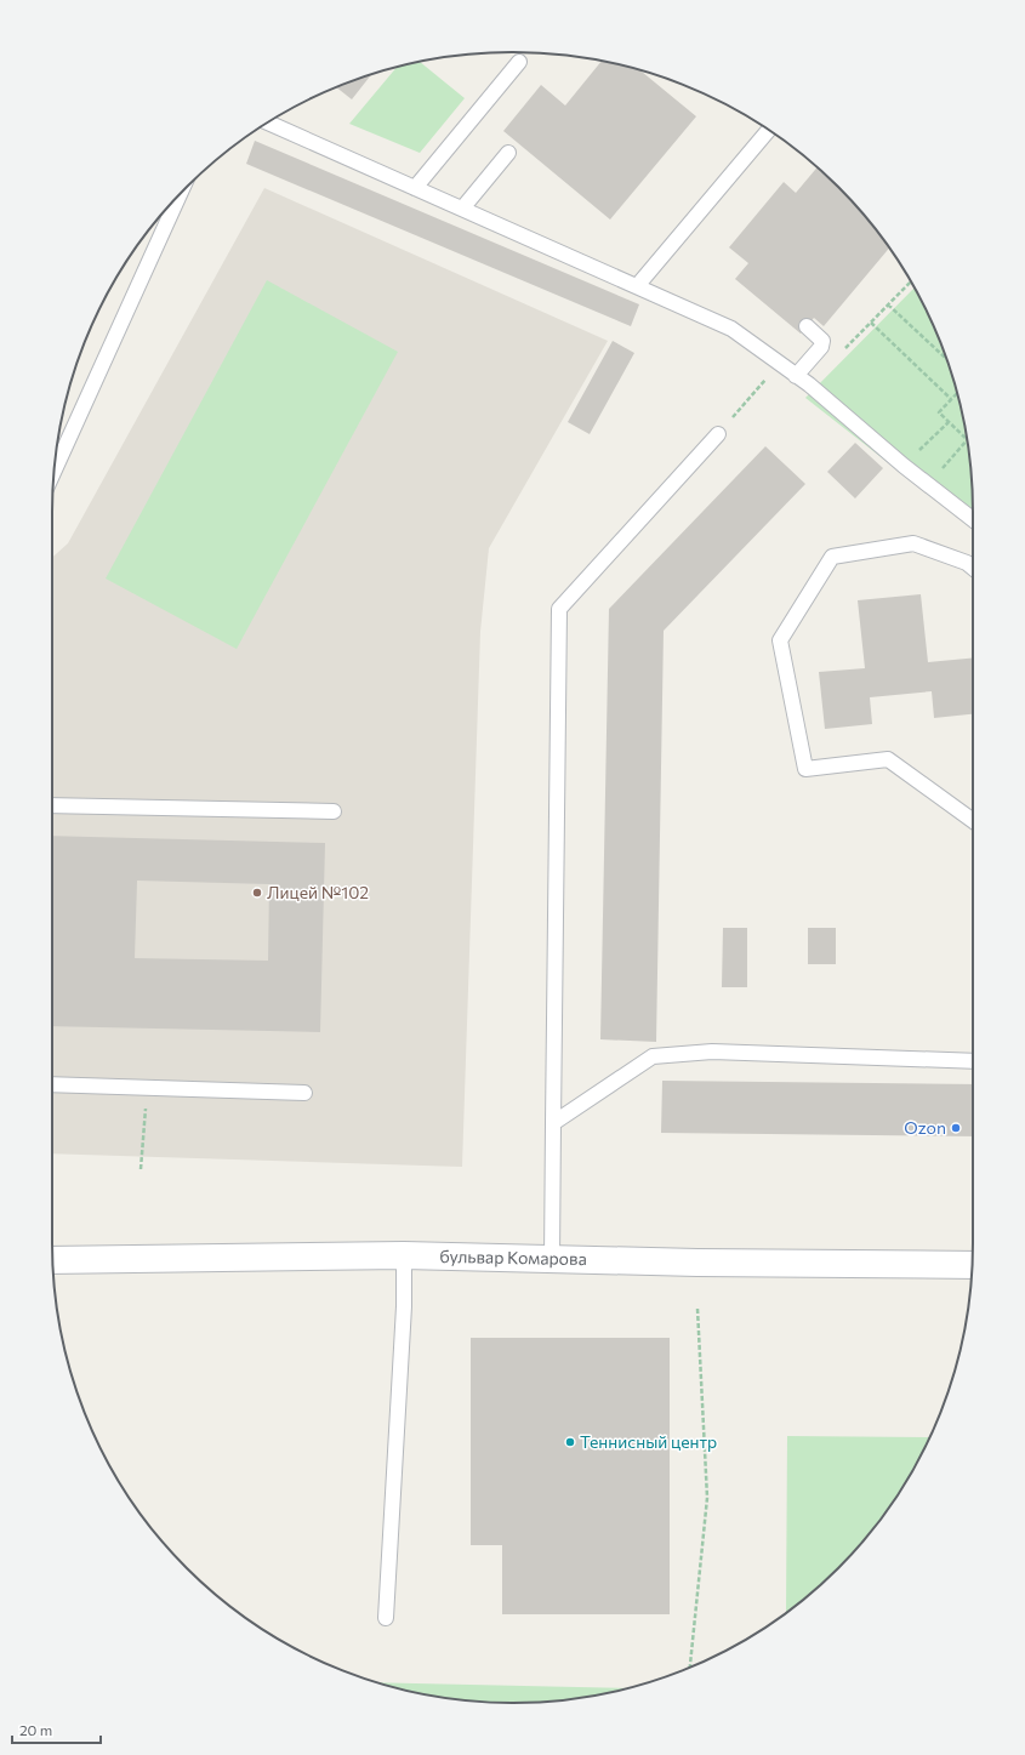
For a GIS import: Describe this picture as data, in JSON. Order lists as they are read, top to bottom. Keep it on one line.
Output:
{"streets":{"street":["бульвар Комарова"]},"places":["Лицей №102","Ozon","Теннисный центр"],"scale_bar":"20 m"}
